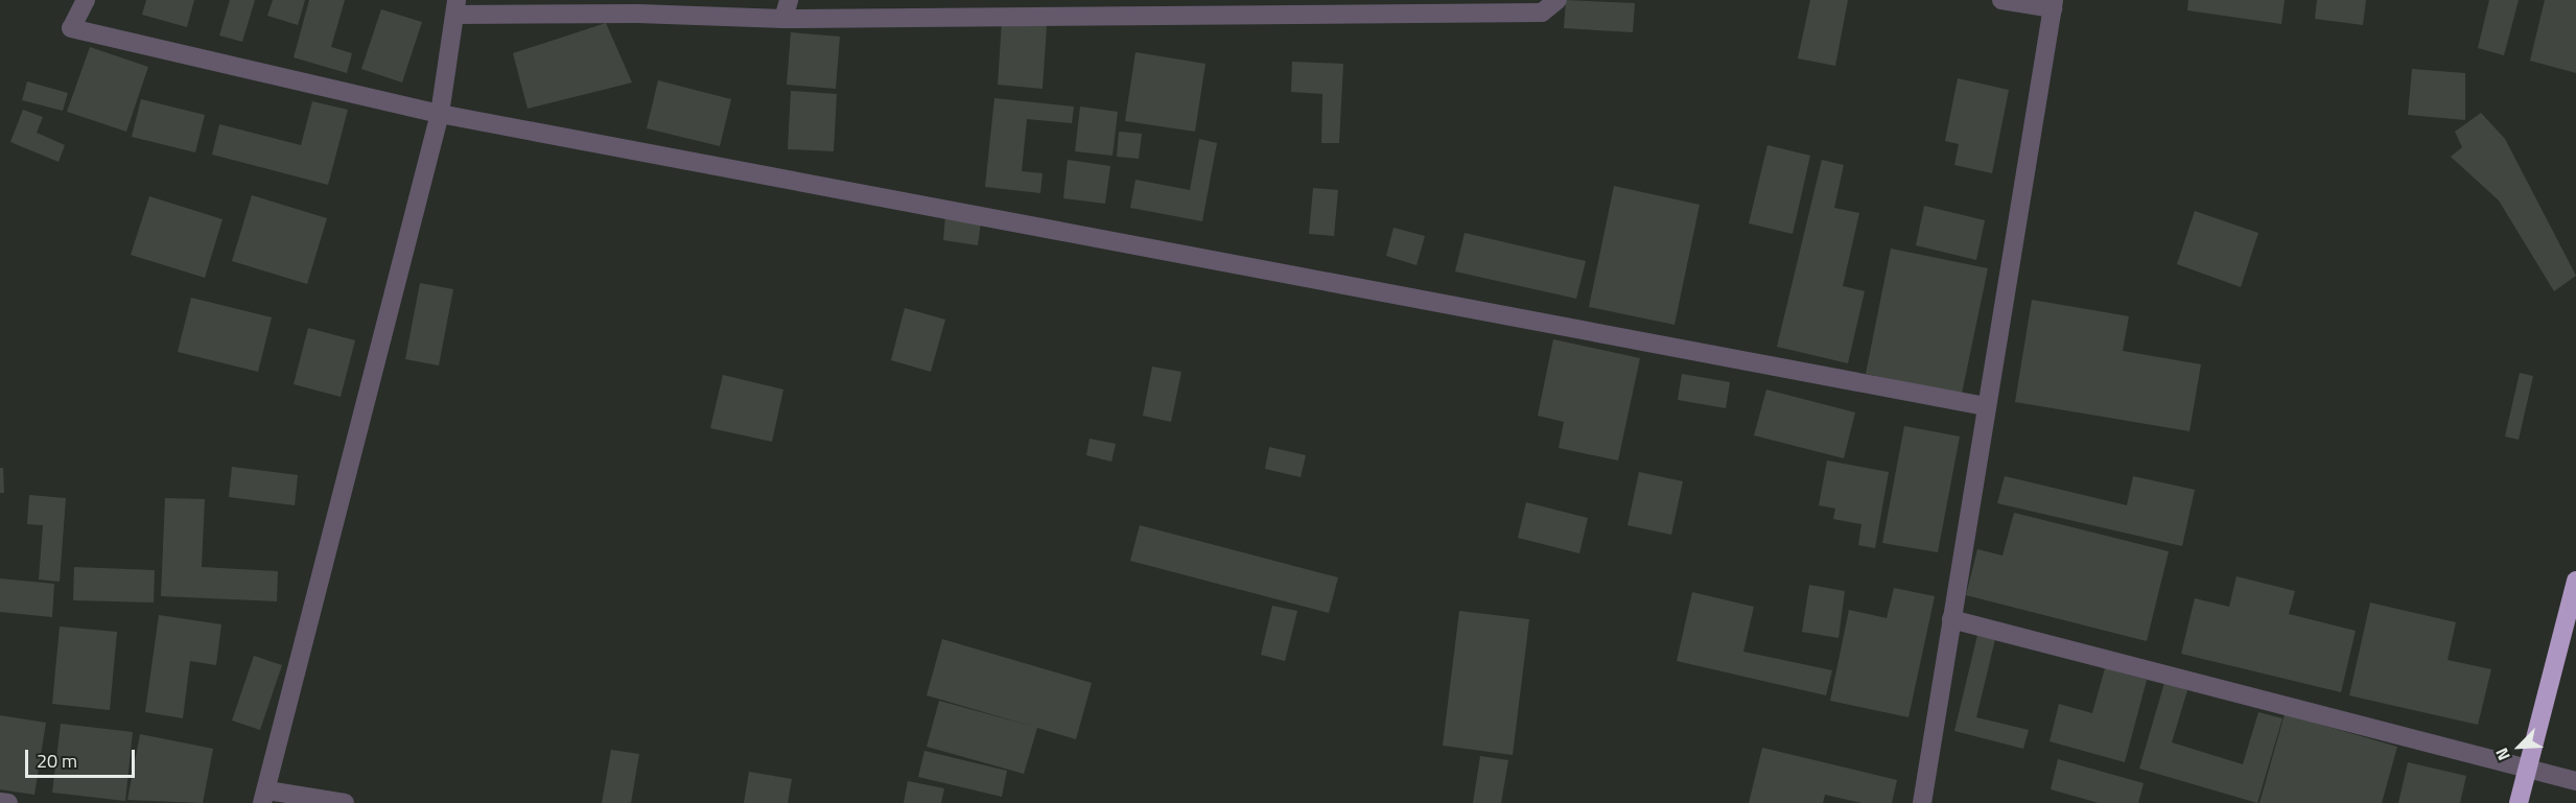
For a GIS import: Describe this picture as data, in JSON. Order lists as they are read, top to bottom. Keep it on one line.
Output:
{"scale_bar":"20 m","north":"bottom left"}
